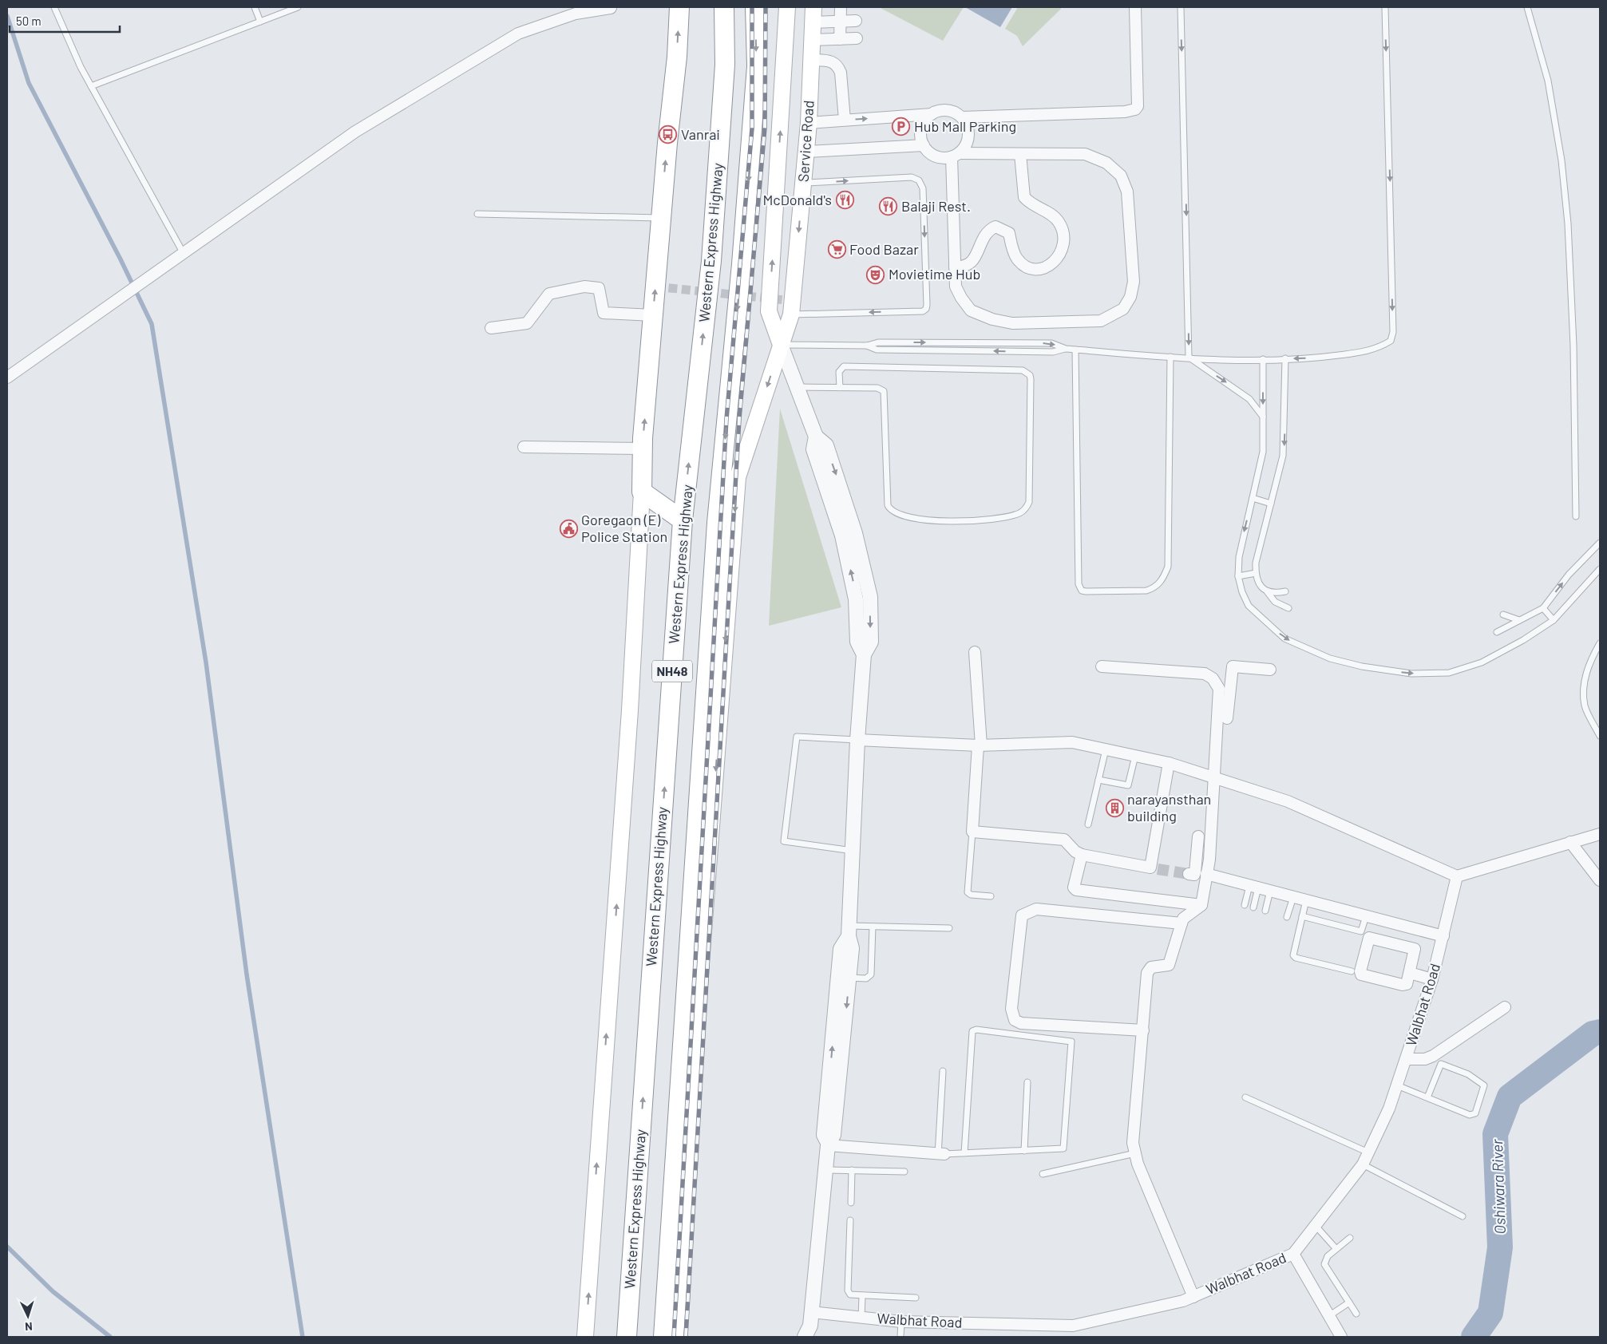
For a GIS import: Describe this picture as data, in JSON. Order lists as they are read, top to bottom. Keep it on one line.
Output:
{"streets":{"highway":["Western Express Highway","NH48"],"main road":["Service Road"],"street":["Walbhat Road"]},"water":["Oshiwara River"],"places":{"parking":["Hub Mall Parking"],"bus stop":["Vanrai"],"restaurant":["McDonald's","Balaji Rest."],"supermarket":["Food Bazar"],"theatre":["Movietime Hub"],"public building":["Goregaon (E) Police Station"],"building":["narayansthan building"]},"scale_bar":"50 m","north":"bottom"}
